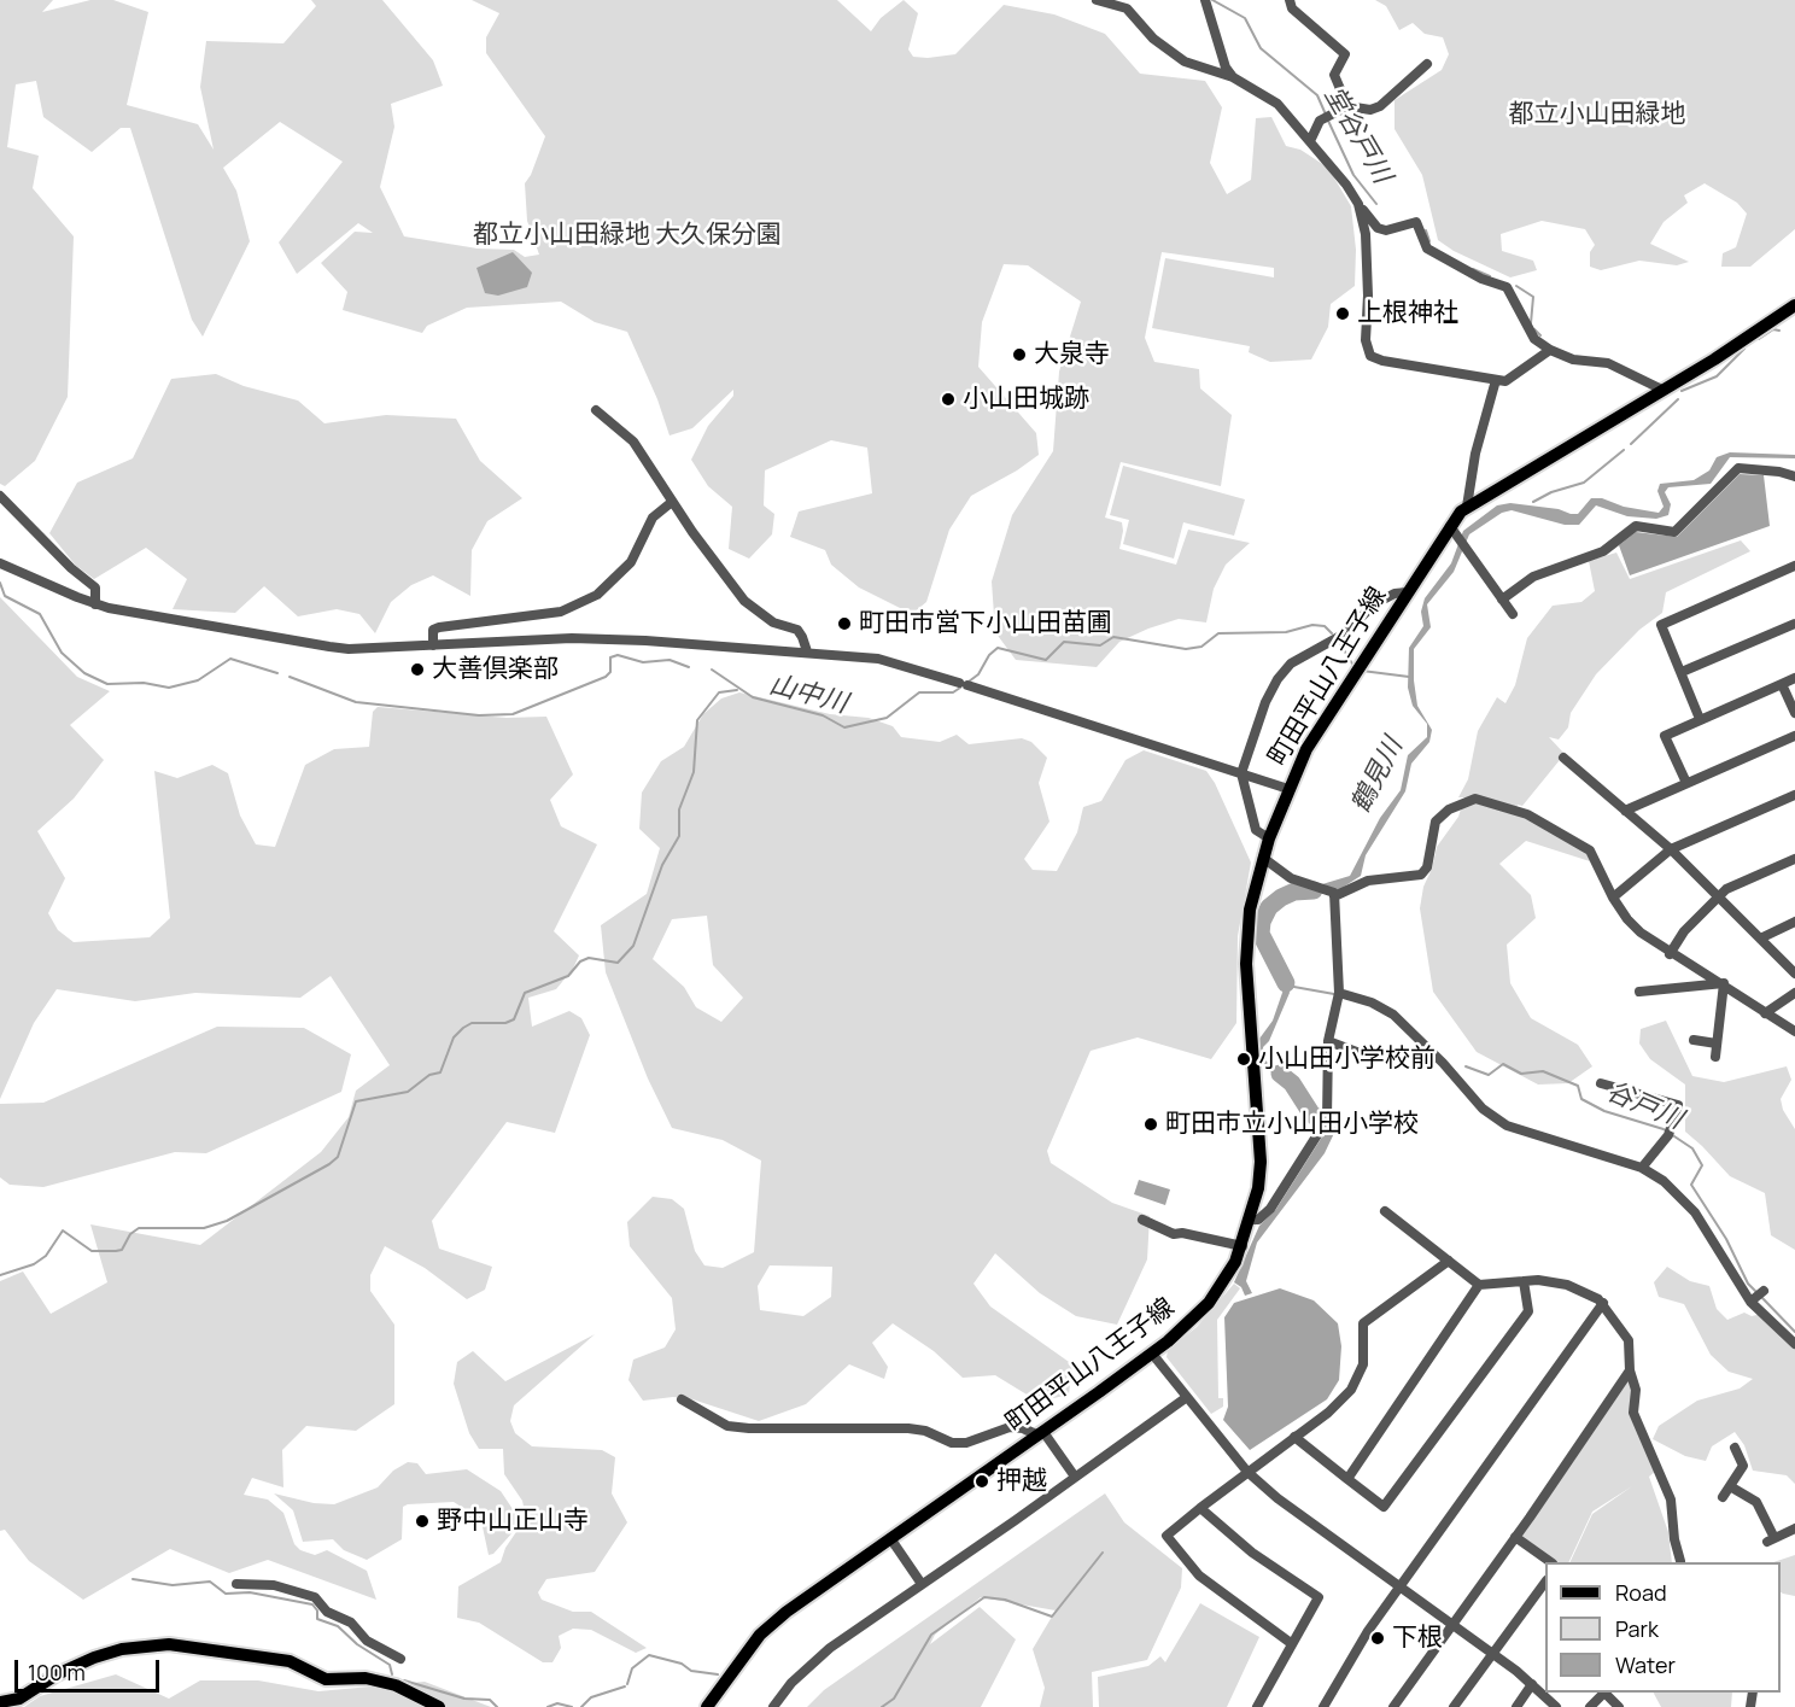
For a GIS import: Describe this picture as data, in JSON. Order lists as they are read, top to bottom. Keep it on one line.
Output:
{"streets":{"main road":["町田平山八王子線"]},"water":["堂谷戸川","山中川","鶴見川","谷戸川"],"parks":["都立小山田緑地","都立小山田緑地 大久保分園"],"places":["上根神社","大泉寺","小山田城跡","町田市営下小山田苗圃","大善倶楽部","小山田小学校前","町田市立小山田小学校","押越","野中山正山寺","下根"],"legend":["Road","Park","Water"],"scale_bar":"100 m"}
